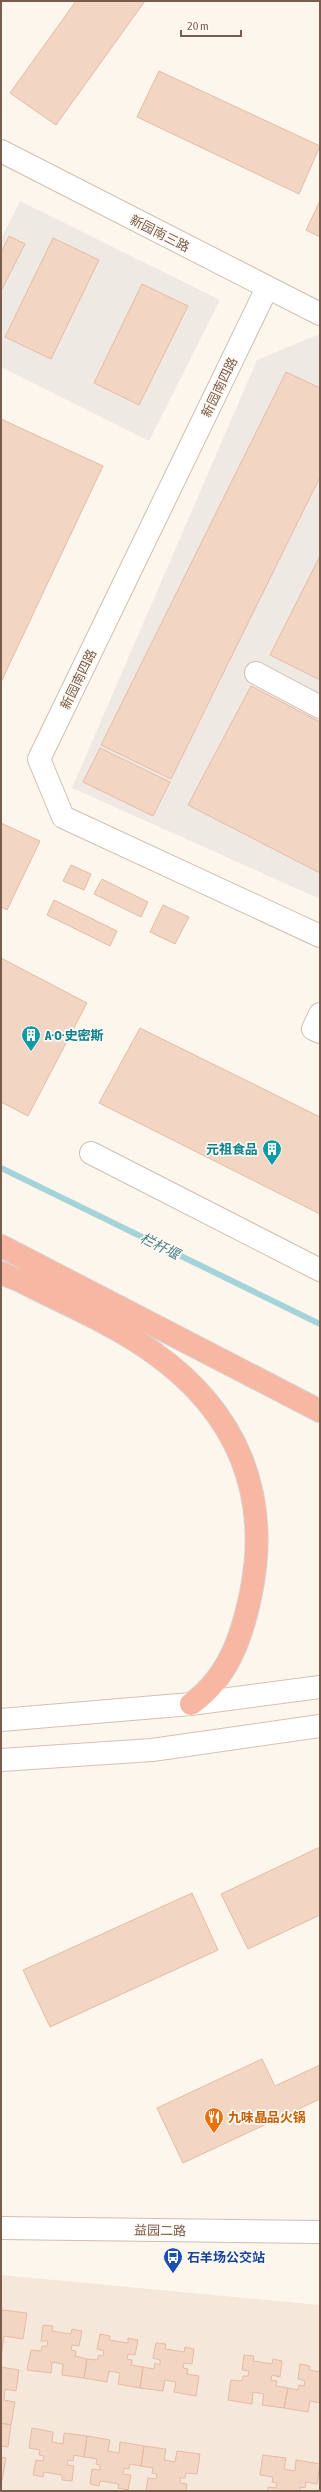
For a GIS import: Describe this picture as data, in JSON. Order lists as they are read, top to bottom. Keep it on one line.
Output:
{"streets":{"street":["新园南三路","新园南四路","益园二路"]},"crossings":[["新园南三路","新园南四路"]],"water":["栏杆堰"],"places":{"building":["A·O·史密斯","元祖食品"],"restaurant":["九味晶品火锅"],"bus stop":["石羊场公交站"]},"scale_bar":"20 m"}
